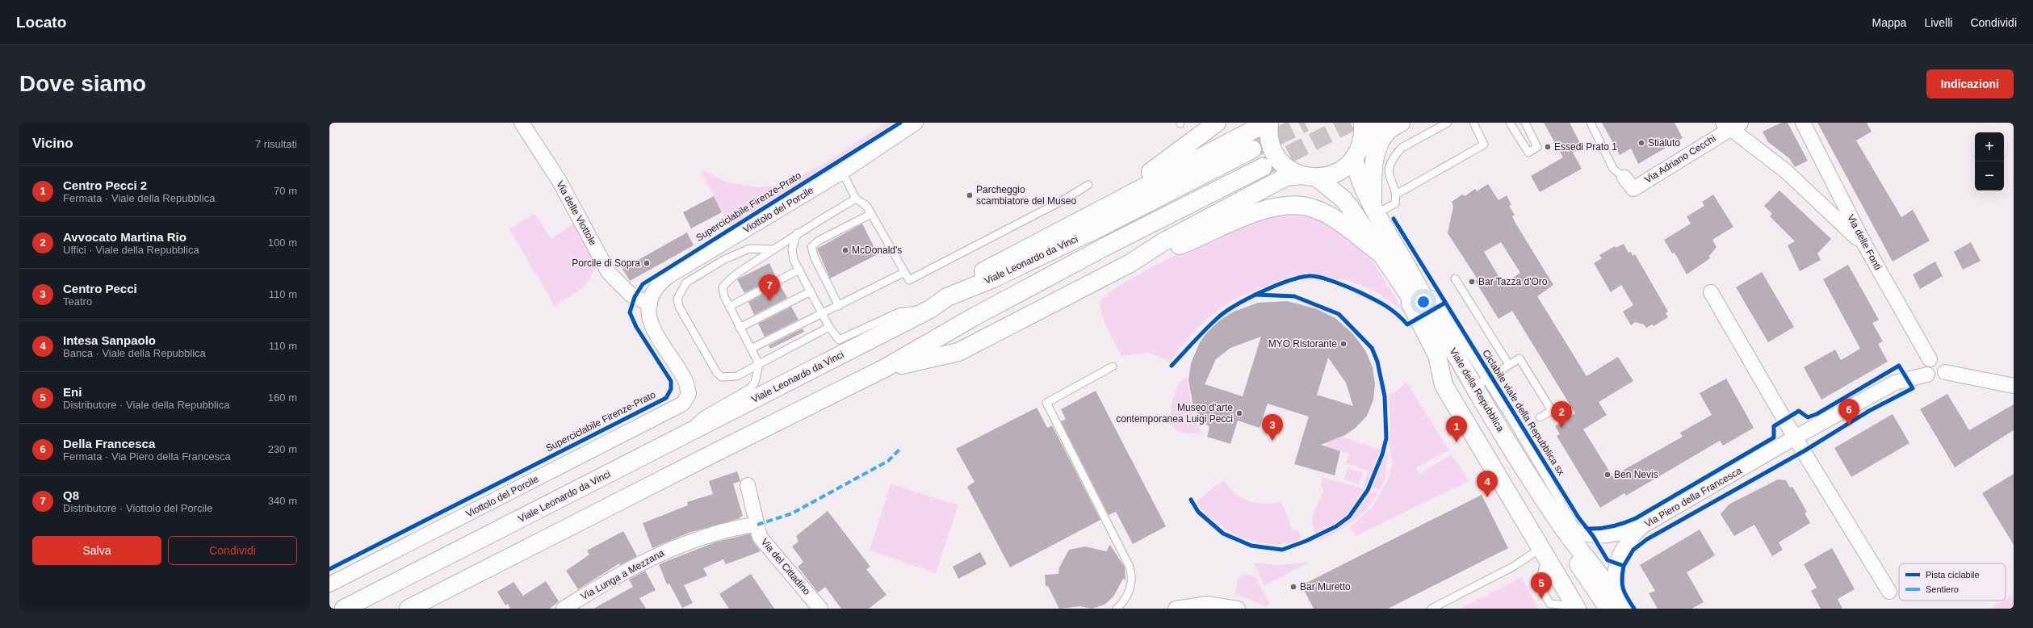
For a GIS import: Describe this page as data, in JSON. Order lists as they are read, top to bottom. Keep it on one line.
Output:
{"streets":{"main road":["Viale Leonardo da Vinci","Viale della Repubblica"],"street":["Via Adriano Cecchi","Viottolo del Porcile","Via delle Viottole","Via delle Fonti","Via Piero della Francesca","Via del Cittadino","Via Lunga a Mezzana"],"cycle path":["Superciclabile Firenze-Prato","Ciclabile viale della Repubblica sx"]},"crossings":[["Viottolo del Porcile","Via delle Viottole"],["Via delle Fonti","Via Piero della Francesca"],["Viale della Repubblica","Via Piero della Francesca"],["Via del Cittadino","Via Lunga a Mezzana"]],"places":["Stialuto","Essedi Prato 1","Parcheggio scambiatore del Museo","McDonald's","Porcile di Sopra","Bar Tazza d'Oro","MYO Ristorante","Museo d'arte contemporanea Luigi Pecci","Ben Nevis","Bar Muretto"],"legend":["Pista ciclabile","Sentiero"],"page":{"header":"Locato","nav":["Mappa","Livelli","Condividi"],"buttons":["Indicazioni",["Salva","Condividi"]],"title":"Dove siamo","heading":["Vicino","7 risultati"],"map_buttons":["+","−"],"list":[{"mark":"1","name":"Centro Pecci 2","note":"Fermata · Viale della Repubblica","value":"70 m"},{"mark":"2","name":"Avvocato Martina Rio","note":"Uffici · Viale della Repubblica","value":"100 m"},{"mark":"3","name":"Centro Pecci","note":"Teatro","value":"110 m"},{"mark":"4","name":"Intesa Sanpaolo","note":"Banca · Viale della Repubblica","value":"110 m"},{"mark":"5","name":"Eni","note":"Distributore · Viale della Repubblica","value":"160 m"},{"mark":"6","name":"Della Francesca","note":"Fermata · Via Piero della Francesca","value":"230 m"},{"mark":"7","name":"Q8","note":"Distributore · Viottolo del Porcile","value":"340 m"}],"pins":["7","6","2","3","1","4","5"]}}
